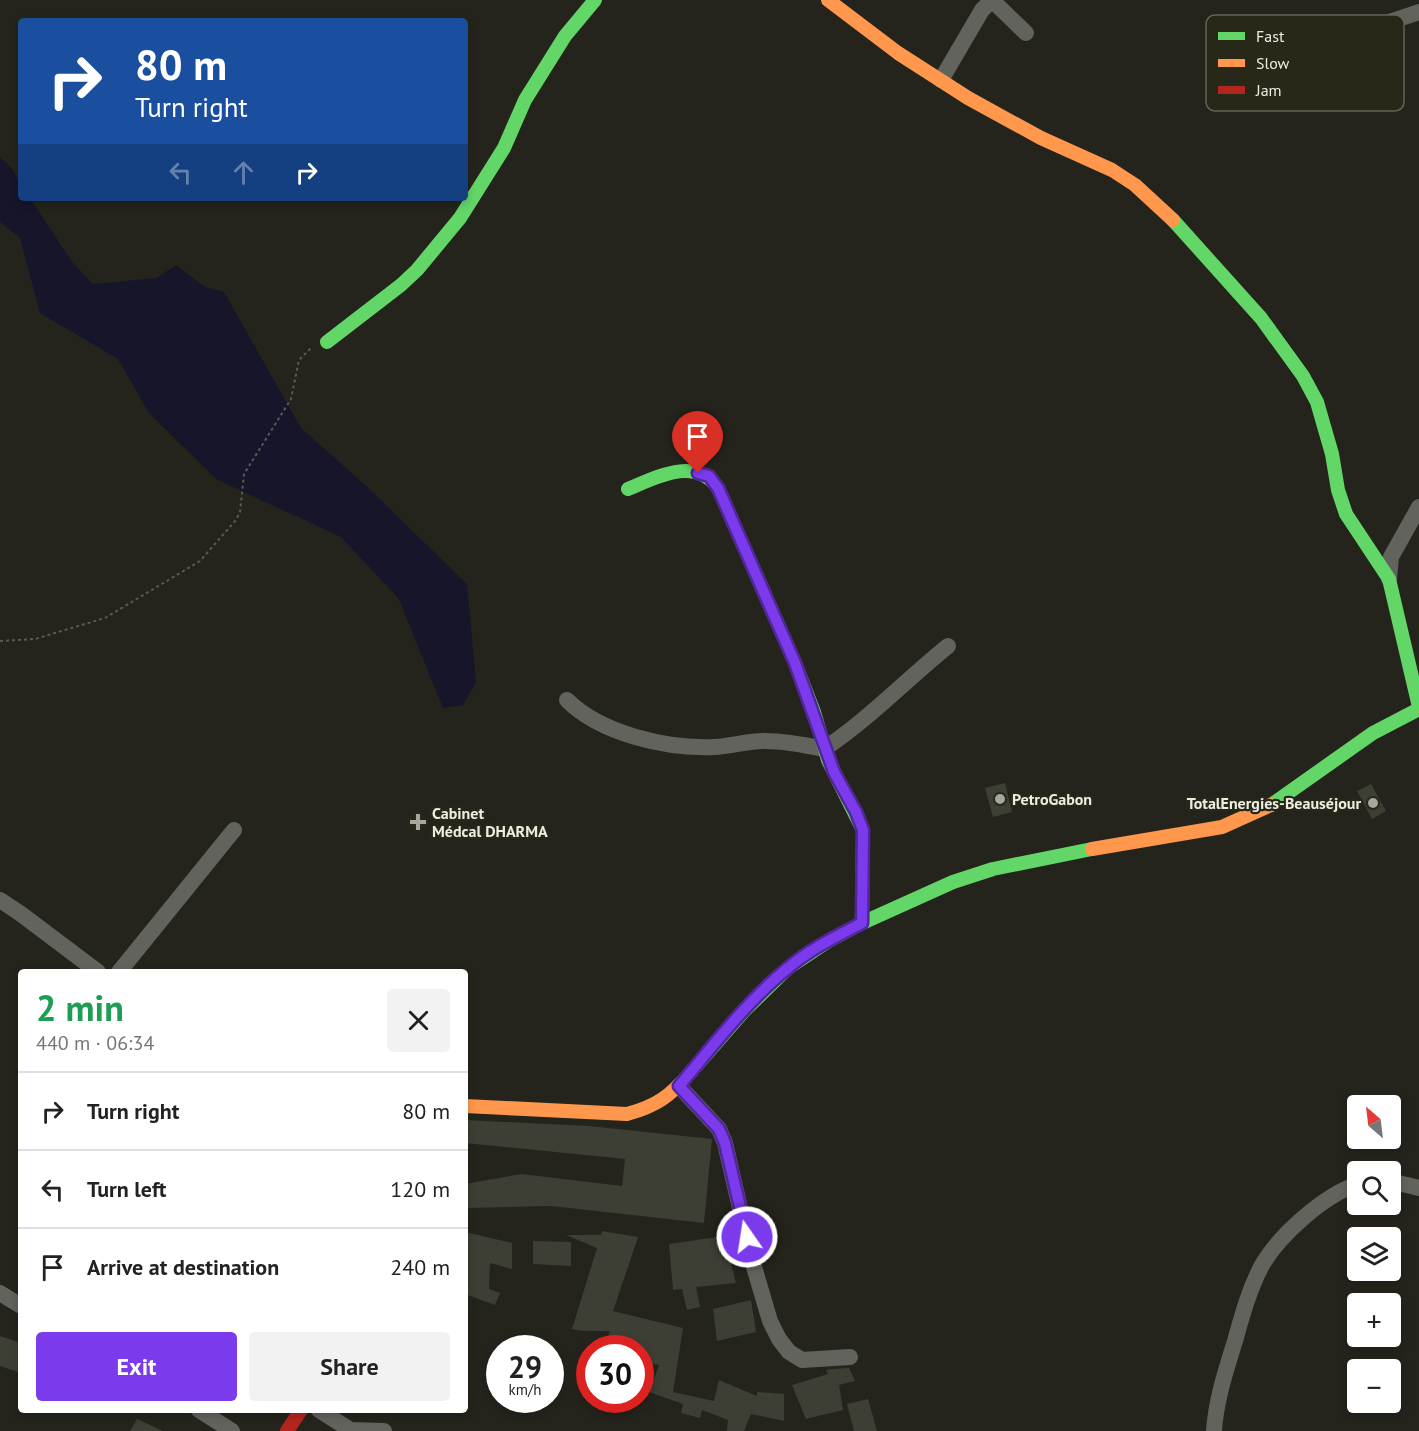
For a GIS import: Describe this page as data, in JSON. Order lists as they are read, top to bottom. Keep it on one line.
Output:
{"places":{"other":["PetroGabon","TotalEnergies-Beauséjour"],"health":["Cabinet Médcal DHARMA"]},"legend":["Fast","Slow","Jam"],"north":"top left","page":{"turn":["80 m","Turn right"],"heading":["2 min","440 m · 06:34"],"list":[{"name":"Turn right","value":"80 m"},{"name":"Turn left","value":"120 m"},{"name":"Arrive at destination","value":"240 m"}],"map_buttons":["+","−"],"buttons":["Exit","Share"],"speed":"29 km/h","limit":"30"}}
